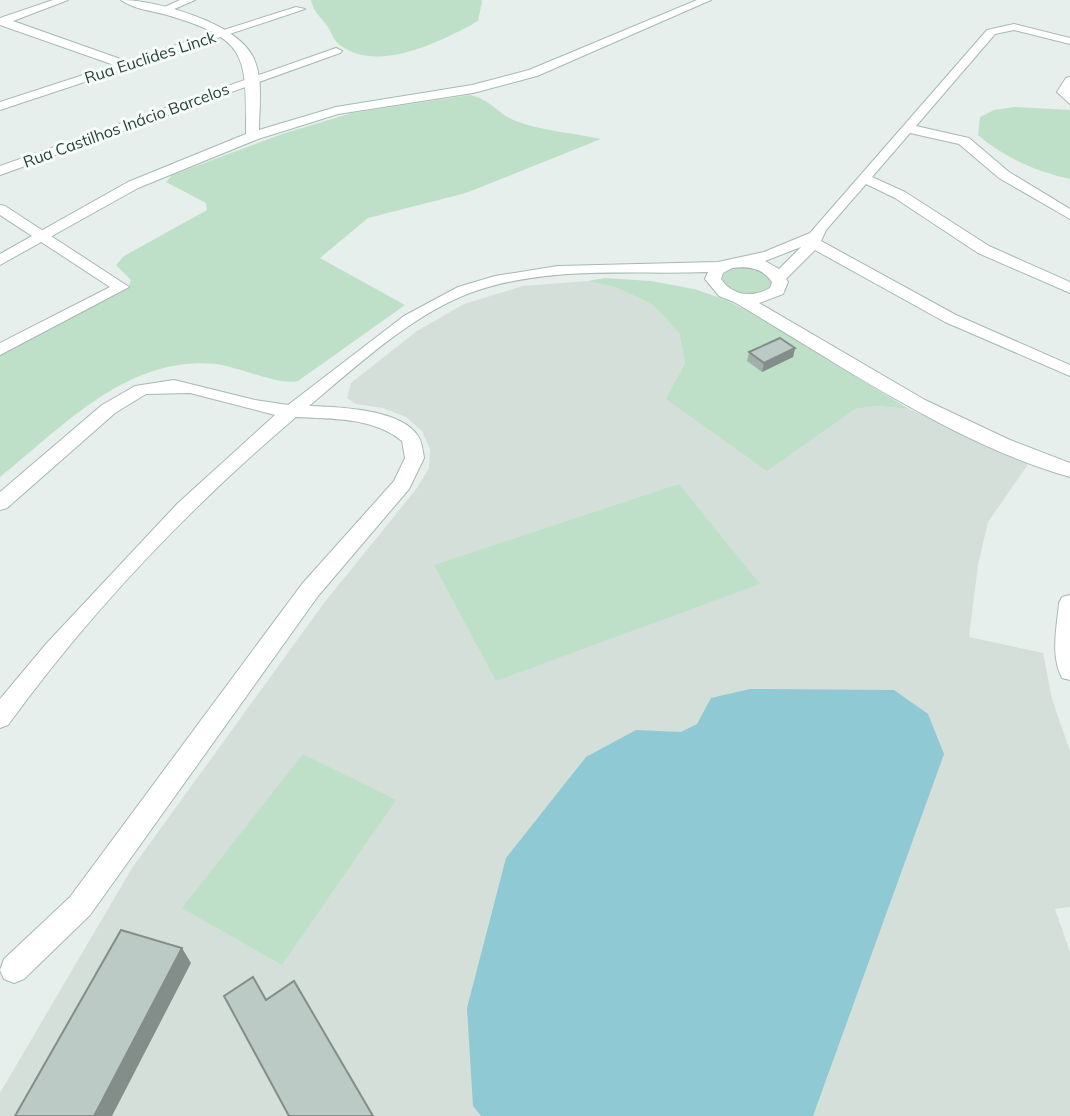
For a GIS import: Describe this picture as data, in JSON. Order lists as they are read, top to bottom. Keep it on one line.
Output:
{"streets":{"street":["Rua Euclides Linck","Rua Castilhos Inácio Barcelos"]}}
